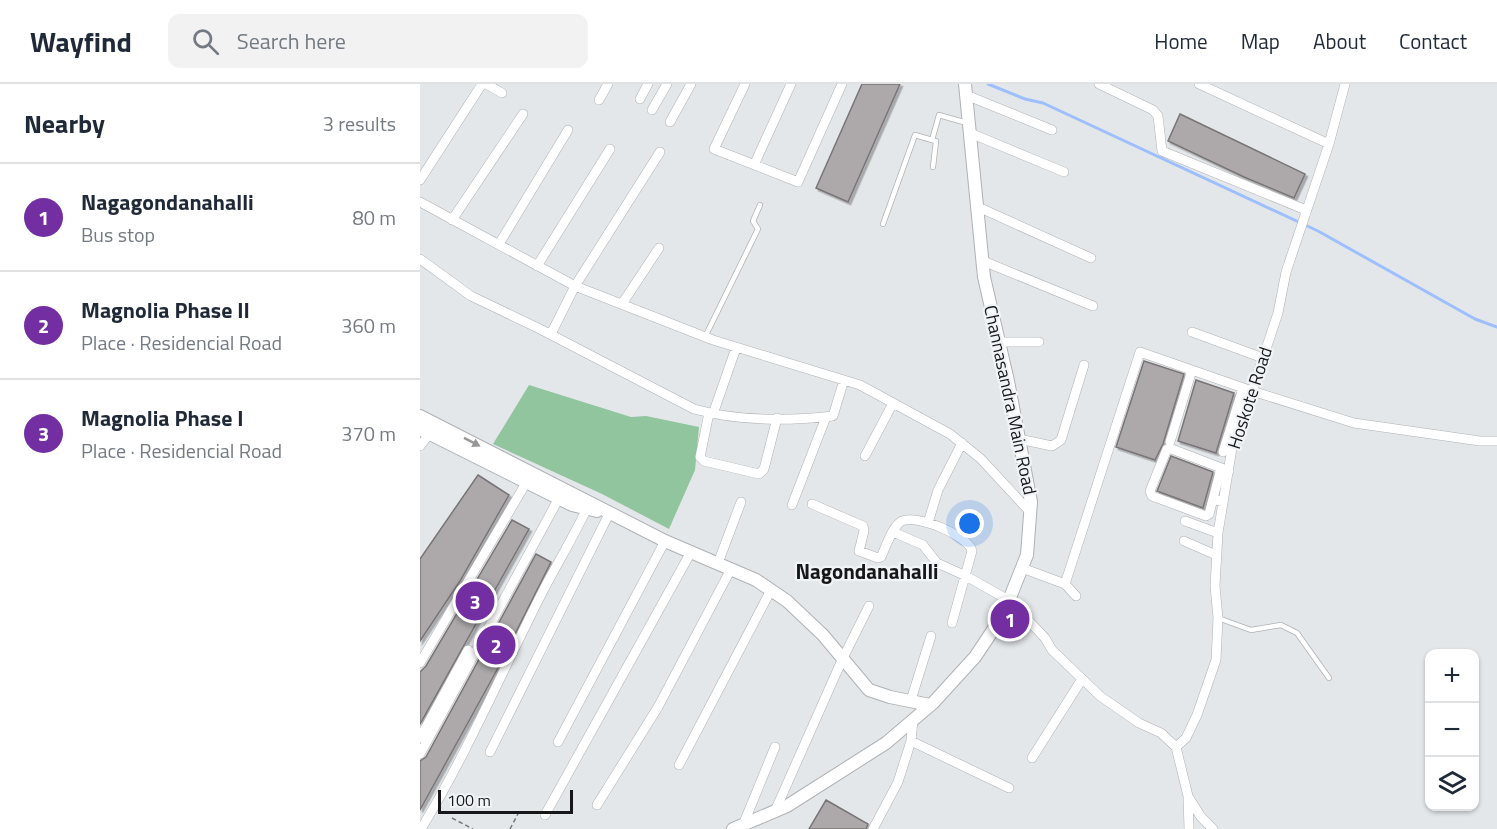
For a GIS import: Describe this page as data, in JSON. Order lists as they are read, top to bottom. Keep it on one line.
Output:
{"streets":{"street":["Hoskote Road","Channasandra Main Road"]},"districts":["Nagondanahalli"],"scale_bar":"100 m","page":{"header":"Wayfind","search":"Search here","nav":["Home","Map","About","Contact"],"heading":["Nearby","3 results"],"list":[{"mark":"1","name":"Nagagondanahalli","note":"Bus stop","value":"80 m"},{"mark":"2","name":"Magnolia Phase II","note":"Place · Residencial Road","value":"360 m"},{"mark":"3","name":"Magnolia Phase I","note":"Place · Residencial Road","value":"370 m"}],"pins":["3","1","2"],"map_buttons":["+","−"],"scale":"100 m"}}
